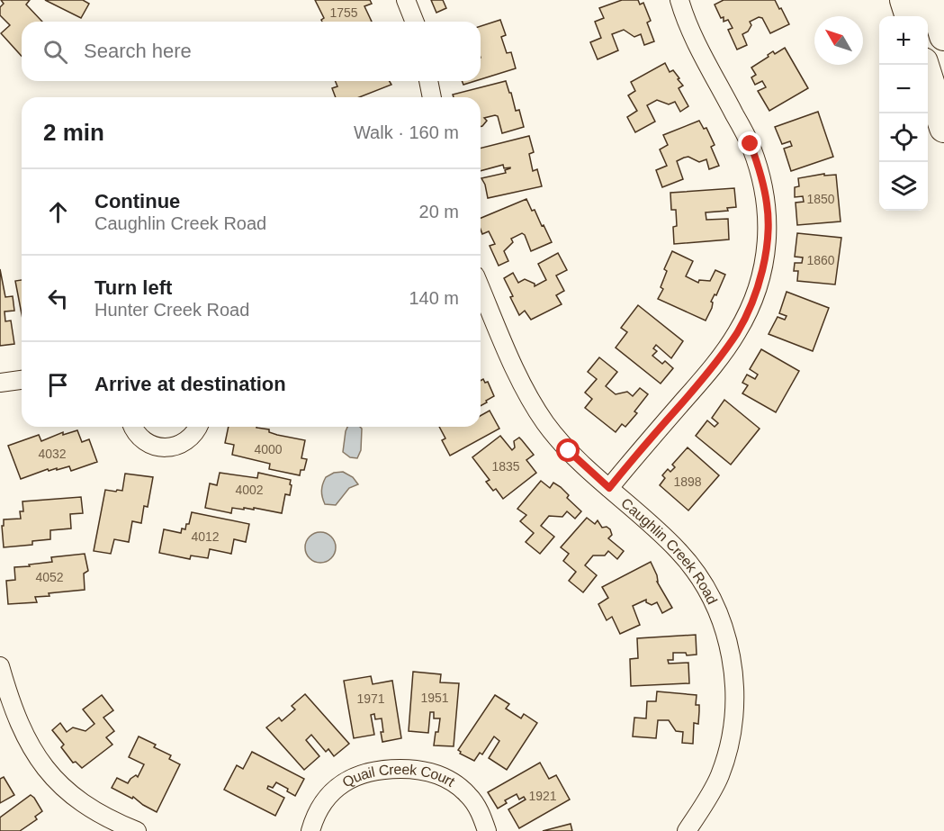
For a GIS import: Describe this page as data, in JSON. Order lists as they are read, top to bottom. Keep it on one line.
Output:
{"streets":{"street":["Caughlin Creek Road","Quail Creek Court"]},"house_numbers":["1755","1850","1860","4000","4032","1835","1898","4002","4012","4052","1951","1971","1921"],"north":"top left","page":{"map_buttons":["+","−"],"search":"Search here","heading":["2 min","Walk · 160 m"],"list":[["Continue","Caughlin Creek Road","20 m"],["Turn left","Hunter Creek Road","140 m"],"Arrive at destination"]}}
